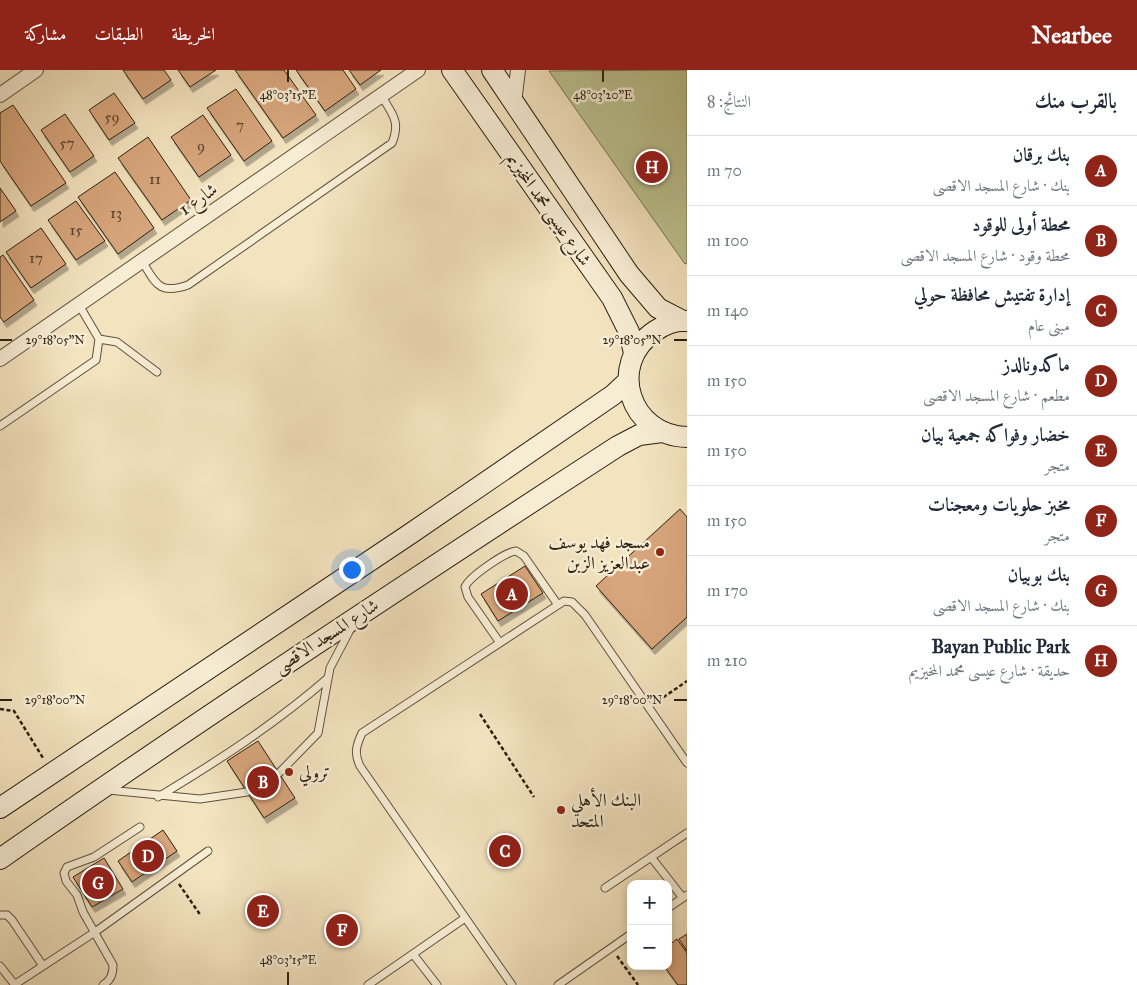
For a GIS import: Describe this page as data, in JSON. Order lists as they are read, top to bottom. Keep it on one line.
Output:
{"streets":{"main road":["شارع عيسى محمد المخيزيم","شارع المسجد الاقصى"],"street":["شارع 1"]},"places":["مسجد فهد يوسف عبدالعزيز الزبن","ترولي","البنك الأهلي المتحد"],"house_numbers":["59","7","57","9","11","13","15","17"],"page":{"header":"Nearbee","nav":["الخريطة","الطبقات","مشاركة"],"heading":["بالقرب منك","النتائج: 8"],"list":[{"mark":"A","name":"بنك برقان","note":"بنك · شارع المسجد الاقصى","value":"70 m"},{"mark":"B","name":"محطة أولى للوقود","note":"محطة وقود · شارع المسجد الاقصى","value":"100 m"},{"mark":"C","name":"إدارة تفتيش محافظة حولي","note":"مبنى عام","value":"140 m"},{"mark":"D","name":"ماكدونالدز","note":"مطعم · شارع المسجد الاقصى","value":"150 m"},{"mark":"E","name":"خضار وفواكه جمعية بيان","note":"متجر","value":"150 m"},{"mark":"F","name":"مخبز حلويات ومعجنات","note":"متجر","value":"150 m"},{"mark":"G","name":"بنك بوبيان","note":"بنك · شارع المسجد الاقصى","value":"170 m"},{"mark":"H","name":"Bayan Public Park","note":"حديقة · شارع عيسى محمد المخيزيم","value":"210 m"}],"pins":["H","A","B","C","D","G","E","F"],"map_buttons":["+","−"]},"coordinates":["48°03'15\"E","48°03'20\"E","29°18'05\"N","29°18'00\"N"]}
